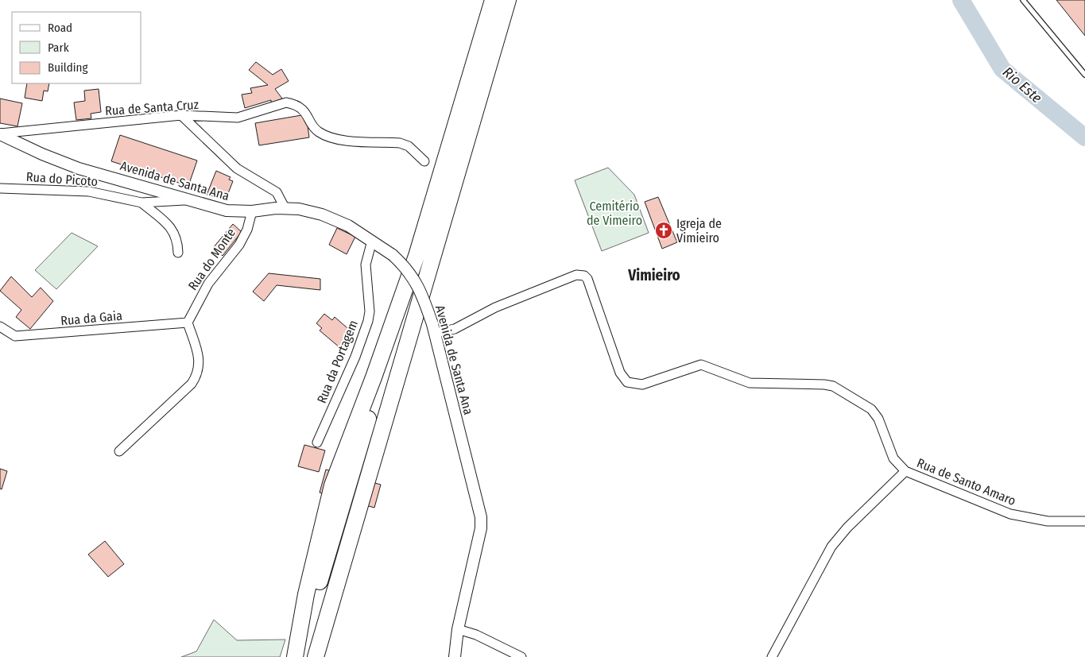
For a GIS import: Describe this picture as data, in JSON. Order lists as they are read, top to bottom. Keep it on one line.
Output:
{"streets":{"street":["Rua de Santa Cruz","Rua do Picoto","Avenida de Santa Ana","Rua do Monte","Rua da Gaia","Rua da Portagem","Rua de Santo Amaro"]},"crossings":[["Rua de Santa Cruz","Avenida de Santa Ana"],["Rua do Picoto","Avenida de Santa Ana"],["Avenida de Santa Ana","Rua do Monte"],["Avenida de Santa Ana","Rua da Portagem"],["Avenida de Santa Ana","Rua de Santo Amaro"],["Rua do Monte","Rua da Gaia"]],"districts":["Vimieiro"],"water":["Rio Este"],"parks":["Cemitério de Vimeiro"],"places":{"church":["Igreja de Vimieiro"]},"legend":["Road","Park","Building"]}
